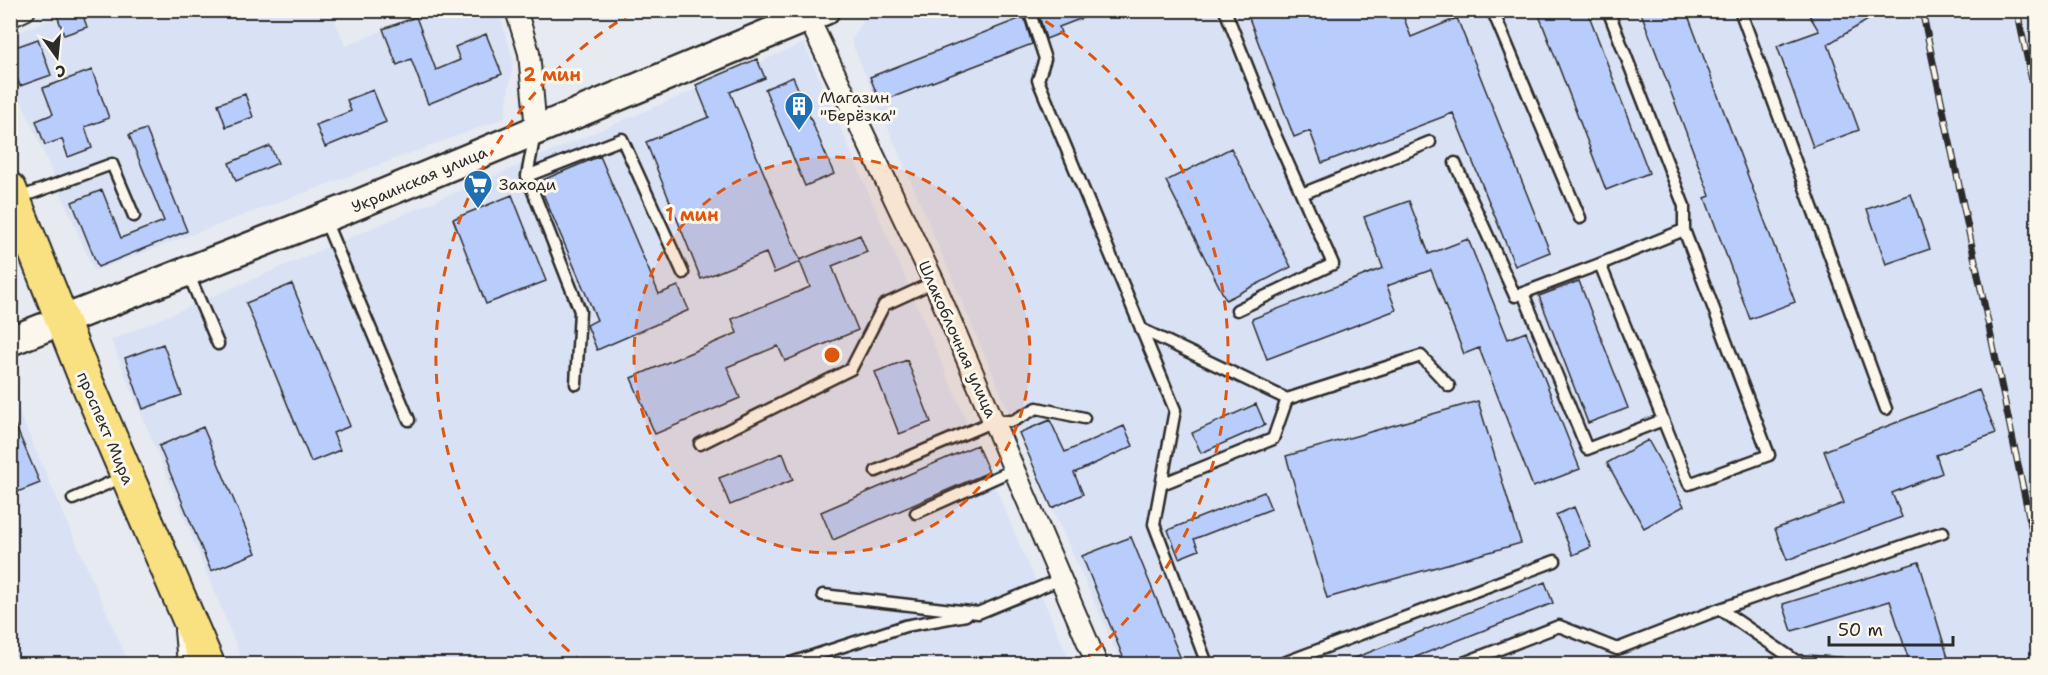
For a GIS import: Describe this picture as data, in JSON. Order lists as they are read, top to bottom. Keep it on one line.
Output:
{"streets":{"main road":["Украинская улица","проспект Мира"],"street":["Шлакоблочная улица"]},"crossings":[["Украинская улица","Шлакоблочная улица"],["Украинская улица","проспект Мира"]],"places":{"building":["Магазин \"Берёзка\""],"supermarket":["Заходи"]},"scale_bar":"50 m","north":"bottom","rings":["2 мин","1 мин"]}
